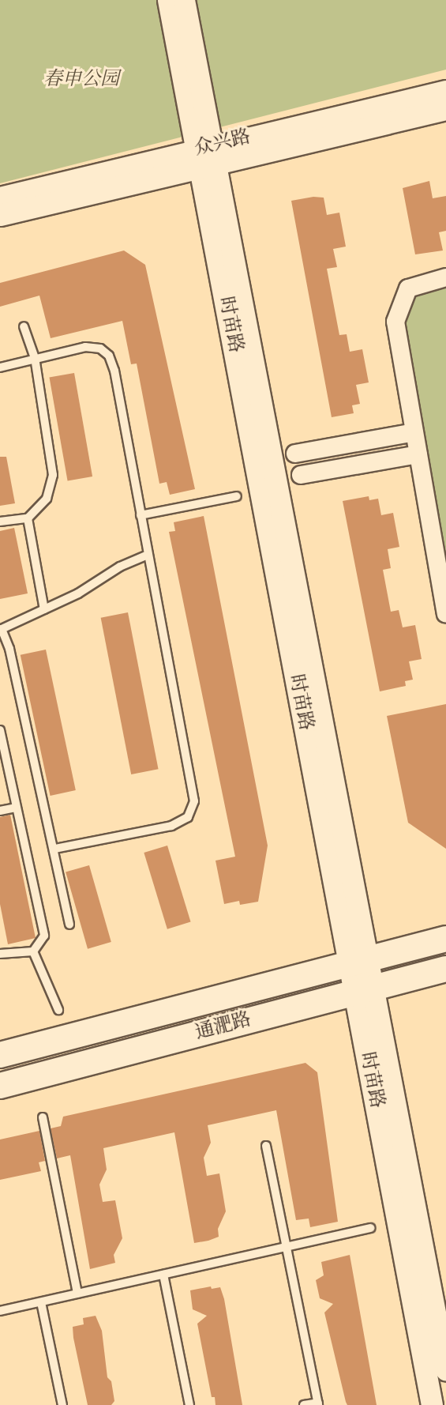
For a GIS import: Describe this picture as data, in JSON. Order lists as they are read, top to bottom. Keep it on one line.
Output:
{"streets":{"main road":["通淝路"],"street":["众兴路","时苗路"]},"crossings":[["众兴路","时苗路"],["时苗路","通淝路"]],"parks":["春申公园"]}
